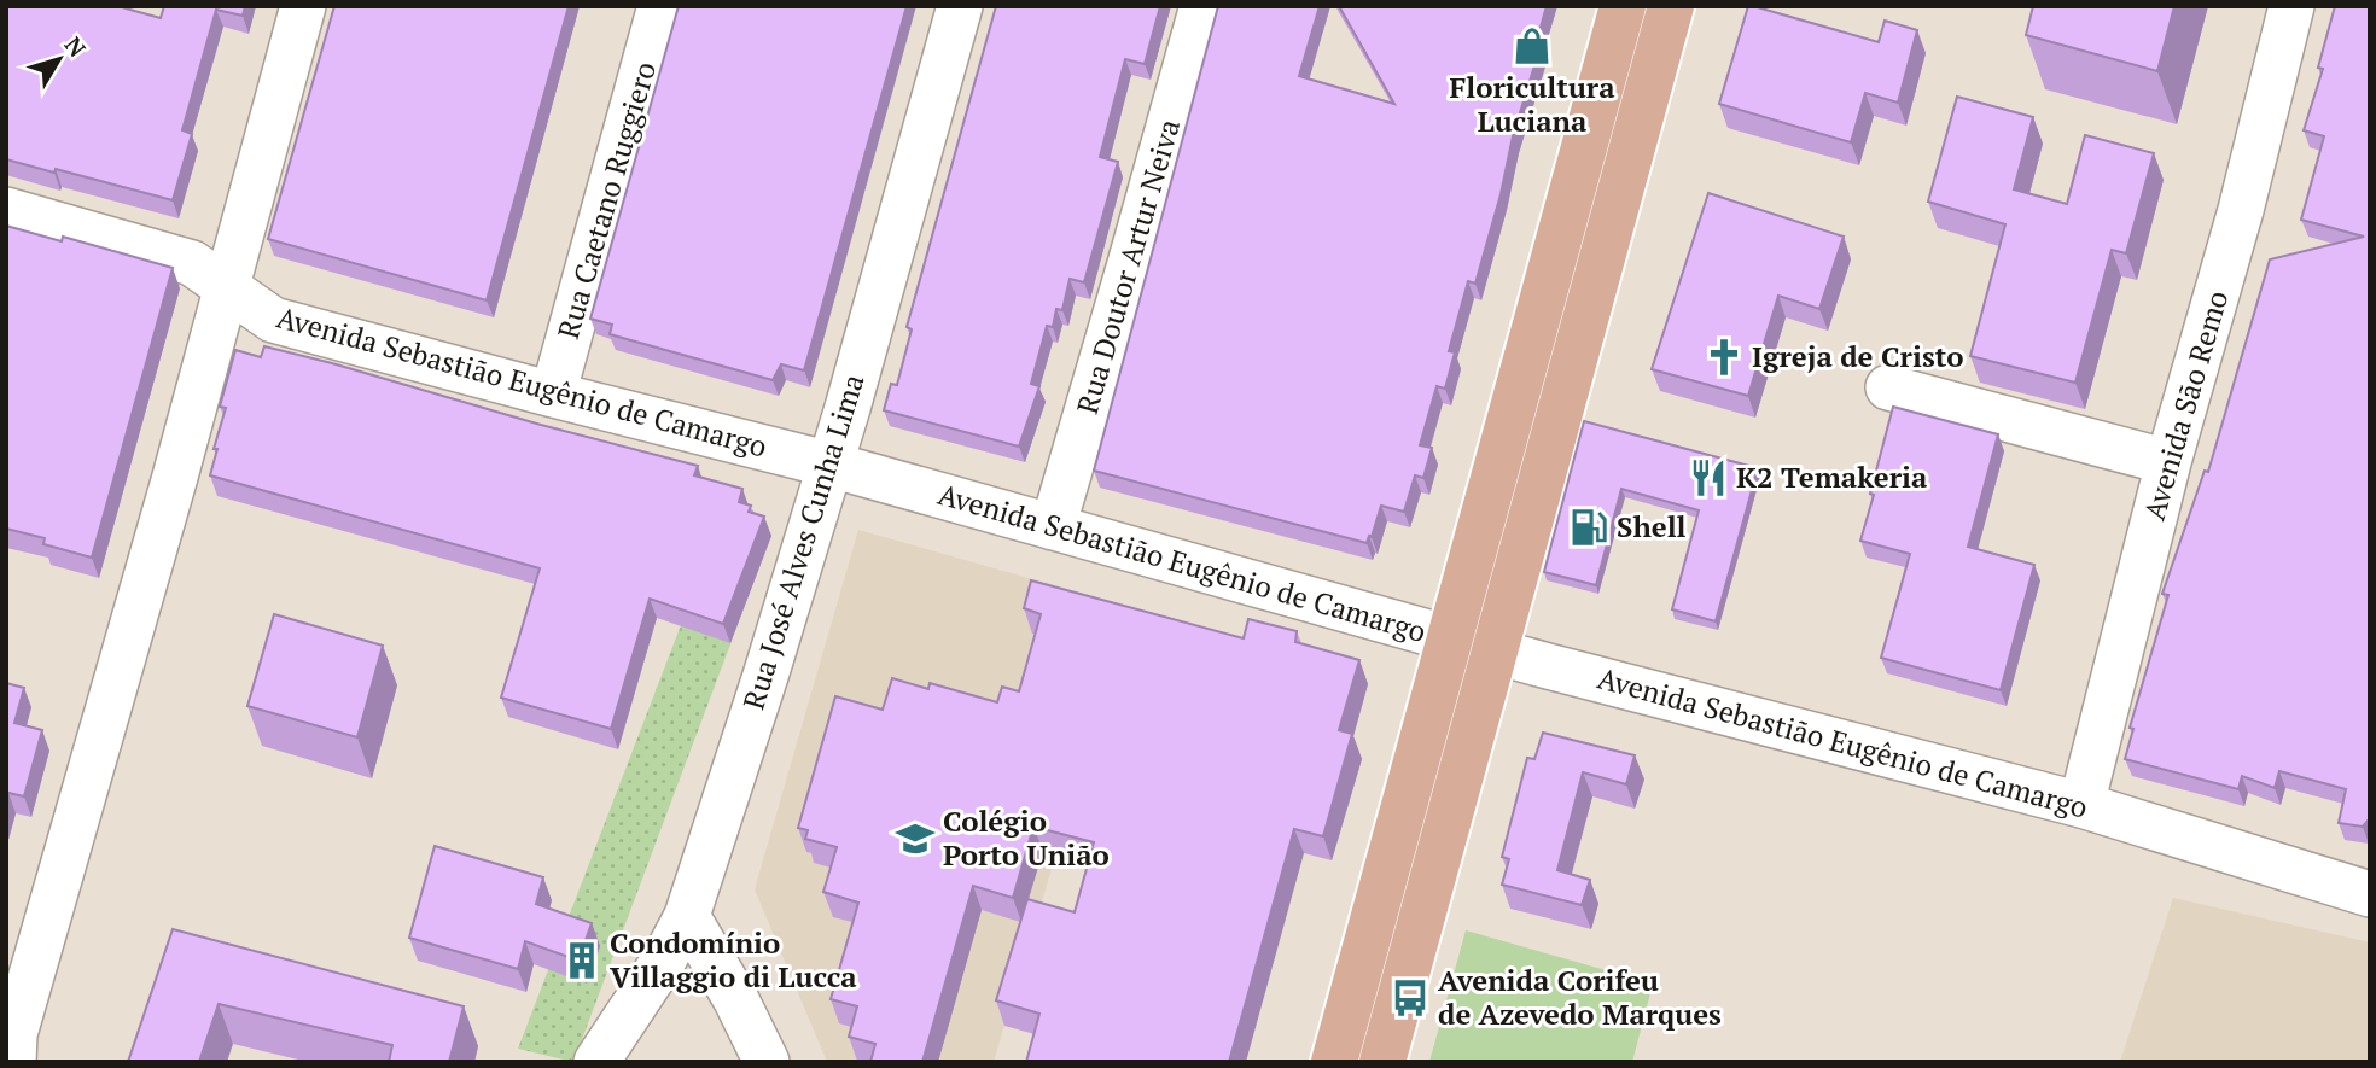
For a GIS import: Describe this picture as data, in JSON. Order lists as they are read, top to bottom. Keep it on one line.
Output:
{"streets":{"street":["Rua Caetano Ruggiero","Rua Doutor Artur Neiva","Avenida Sebastião Eugênio de Camargo","Avenida São Remo","Rua José Alves Cunha Lima"]},"crossings":[["Rua Caetano Ruggiero","Avenida Sebastião Eugênio de Camargo"],["Rua Doutor Artur Neiva","Avenida Sebastião Eugênio de Camargo"],["Avenida Sebastião Eugênio de Camargo","Avenida São Remo"],["Avenida Sebastião Eugênio de Camargo","Rua José Alves Cunha Lima"]],"places":{"shop":["Floricultura Luciana"],"church":["Igreja de Cristo"],"restaurant":["K2 Temakeria"],"fuel station":["Shell"],"school or university":["Colégio Porto União"],"building":["Condomínio Villaggio di Lucca"],"bus stop":["Avenida Corifeu de Azevedo Marques"]},"north":"top right"}
